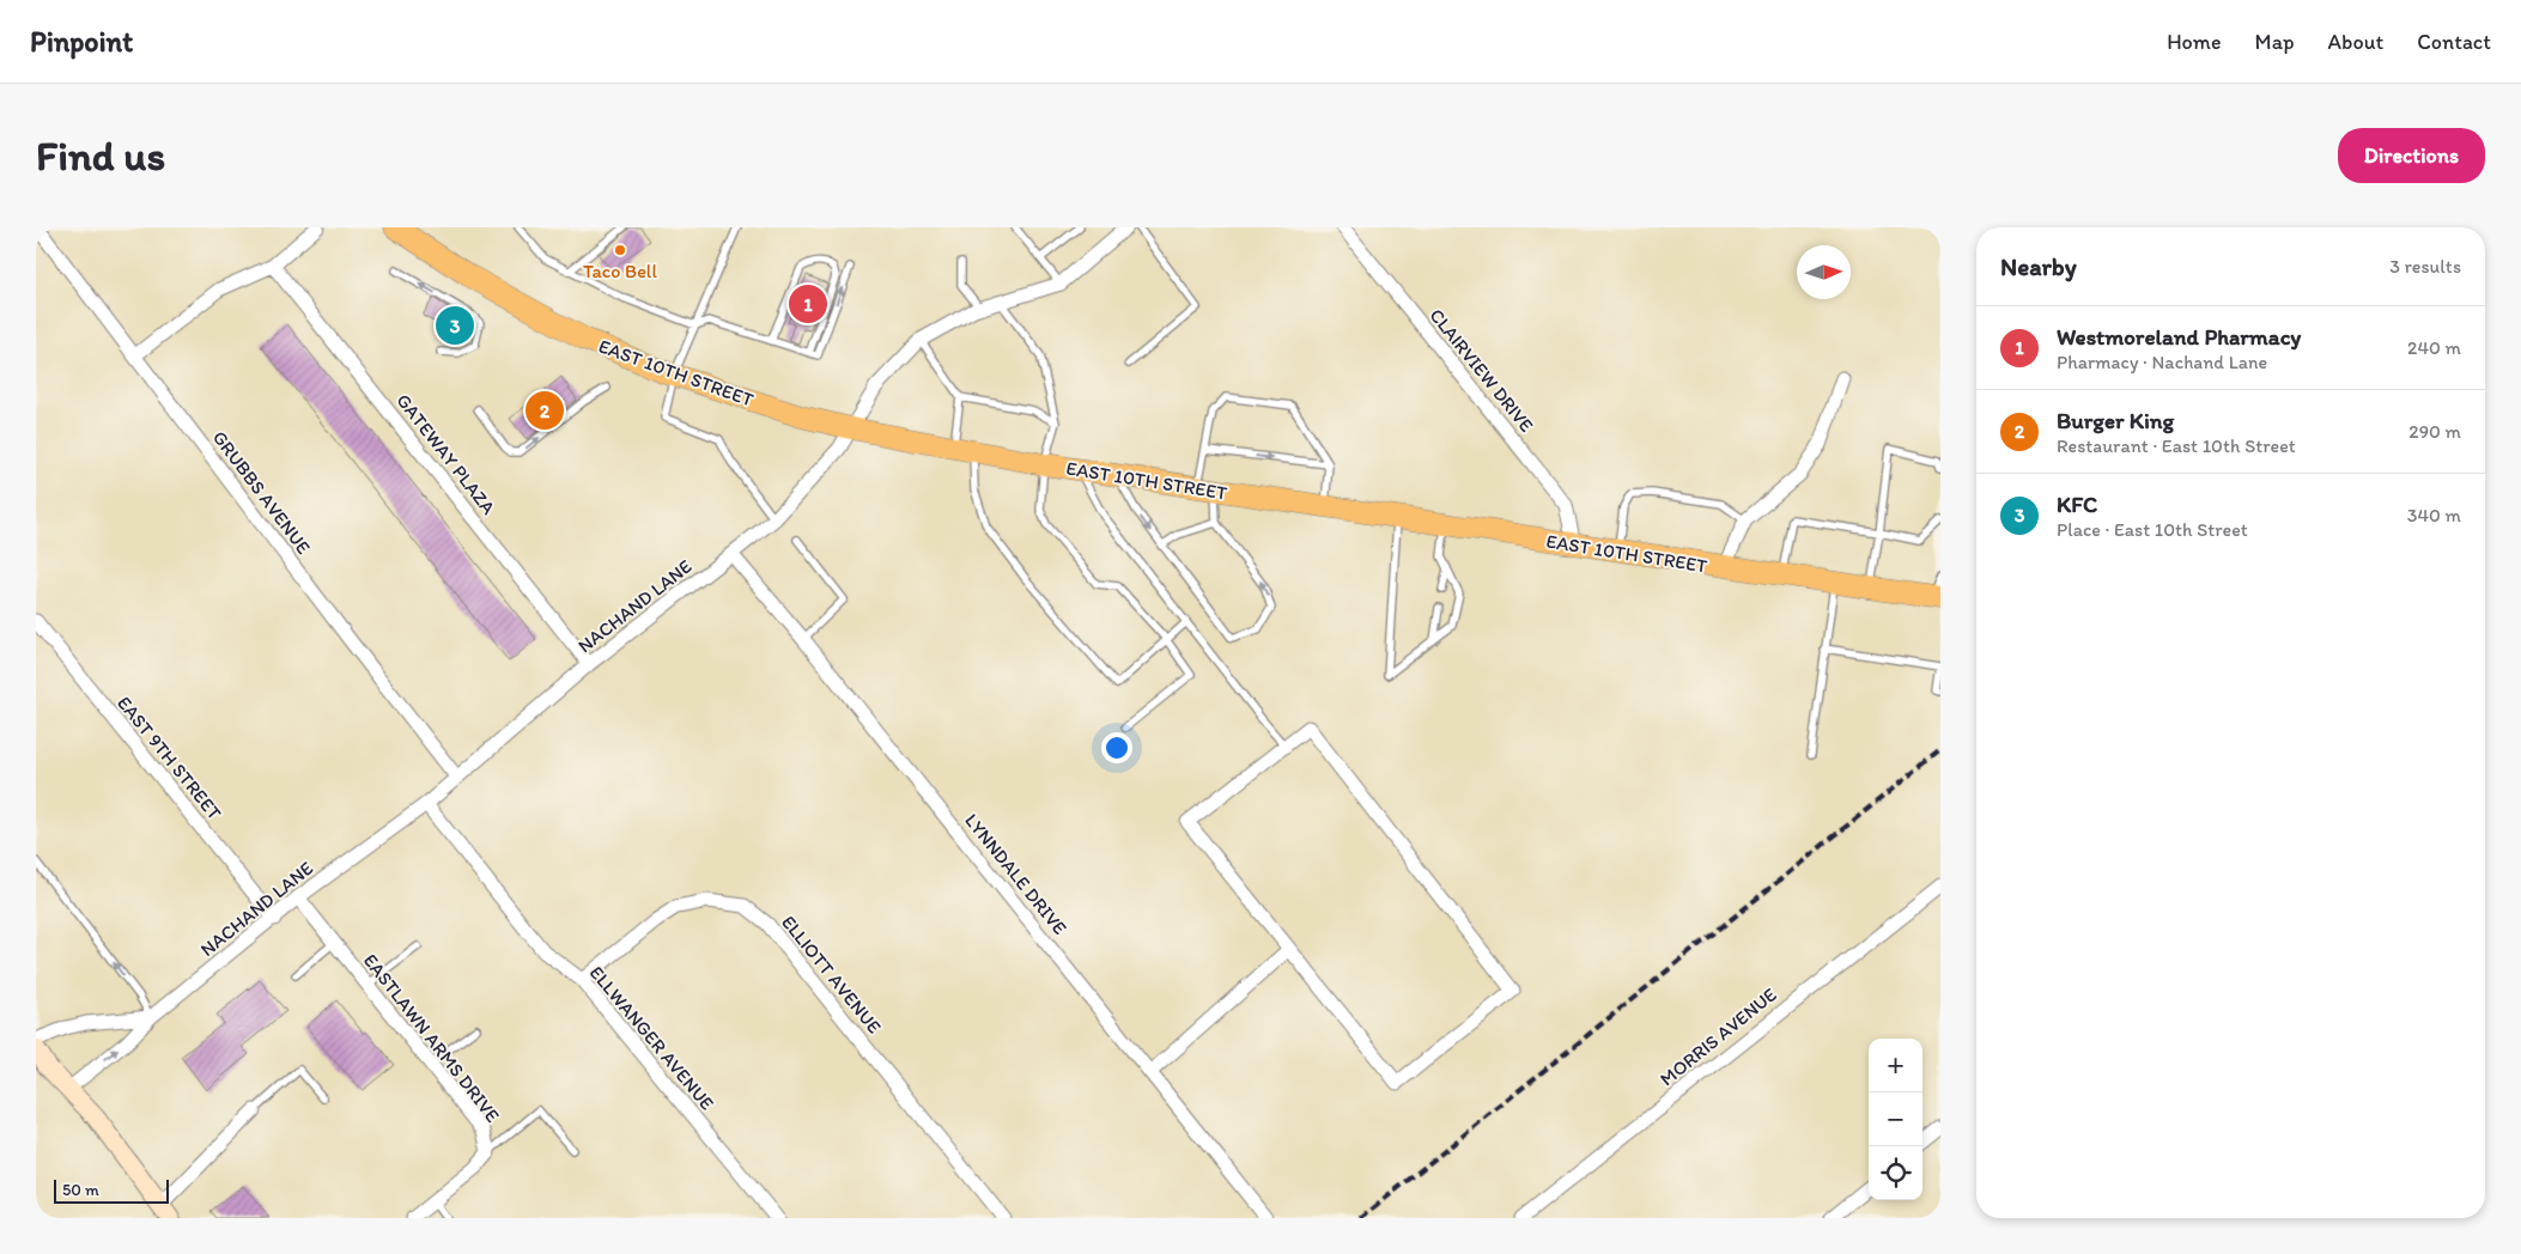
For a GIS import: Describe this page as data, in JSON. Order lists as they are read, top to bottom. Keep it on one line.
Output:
{"streets":{"main road":["EAST 10TH STREET"],"street":["CLAIRVIEW DRIVE","GATEWAY PLAZA","GRUBBS AVENUE","NACHAND LANE","EAST 9TH STREET","LYNNDALE DRIVE","ELLIOTT AVENUE","MORRIS AVENUE","EASTLAWN ARMS DRIVE","ELLWANGER AVENUE"]},"crossings":[["CLAIRVIEW DRIVE","EAST 10TH STREET"],["EAST 10TH STREET","NACHAND LANE"],["GATEWAY PLAZA","NACHAND LANE"],["GRUBBS AVENUE","NACHAND LANE"],["NACHAND LANE","EAST 9TH STREET"],["NACHAND LANE","LYNNDALE DRIVE"],["NACHAND LANE","EASTLAWN ARMS DRIVE"],["NACHAND LANE","ELLWANGER AVENUE"],["ELLIOTT AVENUE","ELLWANGER AVENUE"]],"places":["Taco Bell"],"scale_bar":"50 m","north":"right","page":{"header":"Pinpoint","nav":["Home","Map","About","Contact"],"buttons":"Directions","title":"Find us","heading":["Nearby","3 results"],"pins":["1","3","2"],"list":[{"mark":"1","name":"Westmoreland Pharmacy","note":"Pharmacy · Nachand Lane","value":"240 m"},{"mark":"2","name":"Burger King","note":"Restaurant · East 10th Street","value":"290 m"},{"mark":"3","name":"KFC","note":"Place · East 10th Street","value":"340 m"}],"map_buttons":["+","−"],"scale":"50 m"}}
